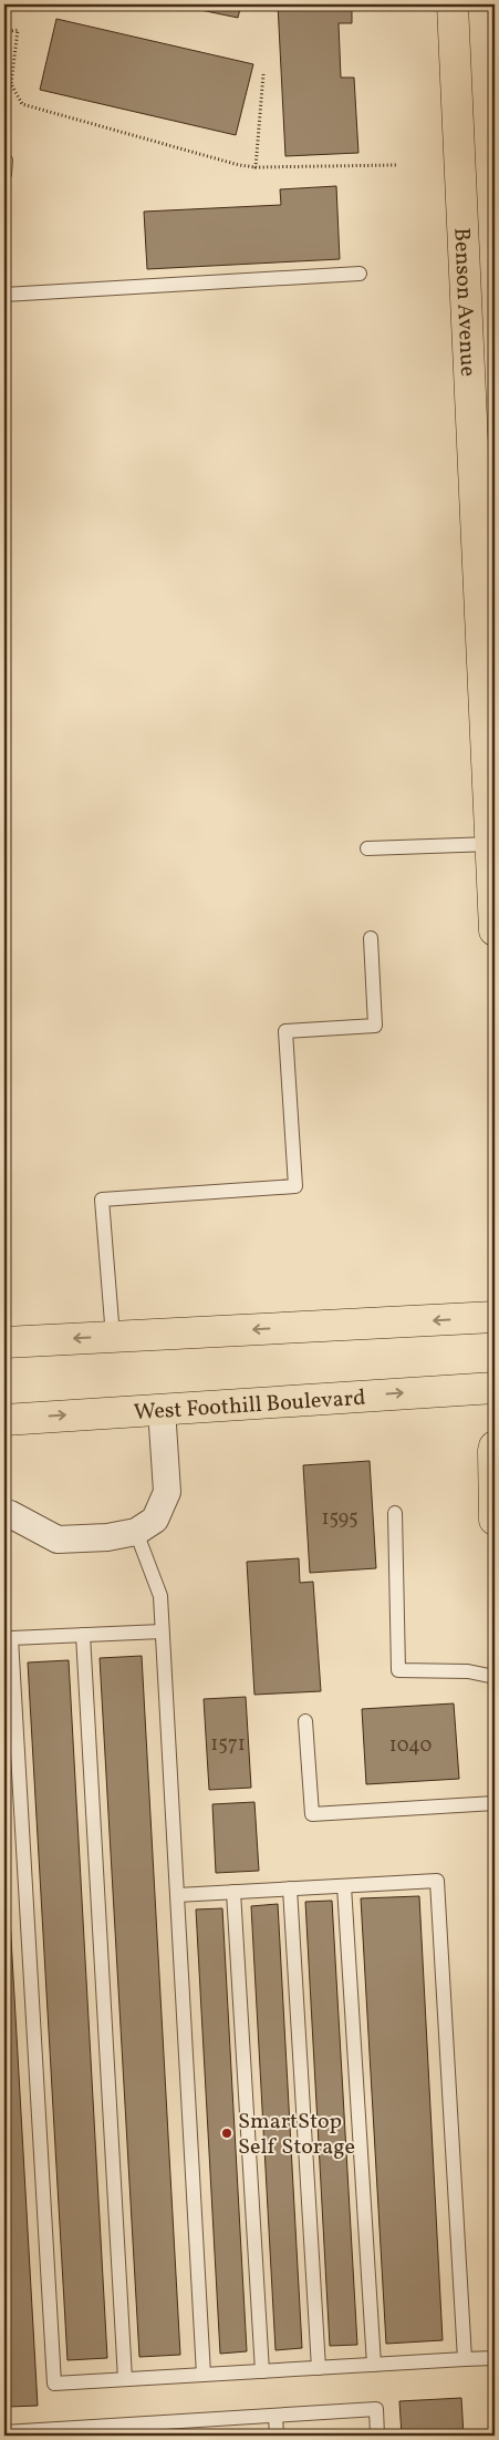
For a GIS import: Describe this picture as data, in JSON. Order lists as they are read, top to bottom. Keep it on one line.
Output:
{"streets":{"main road":["Benson Avenue","West Foothill Boulevard"]},"places":["SmartStop Self Storage"],"house_numbers":["1595","1571","1040"]}
